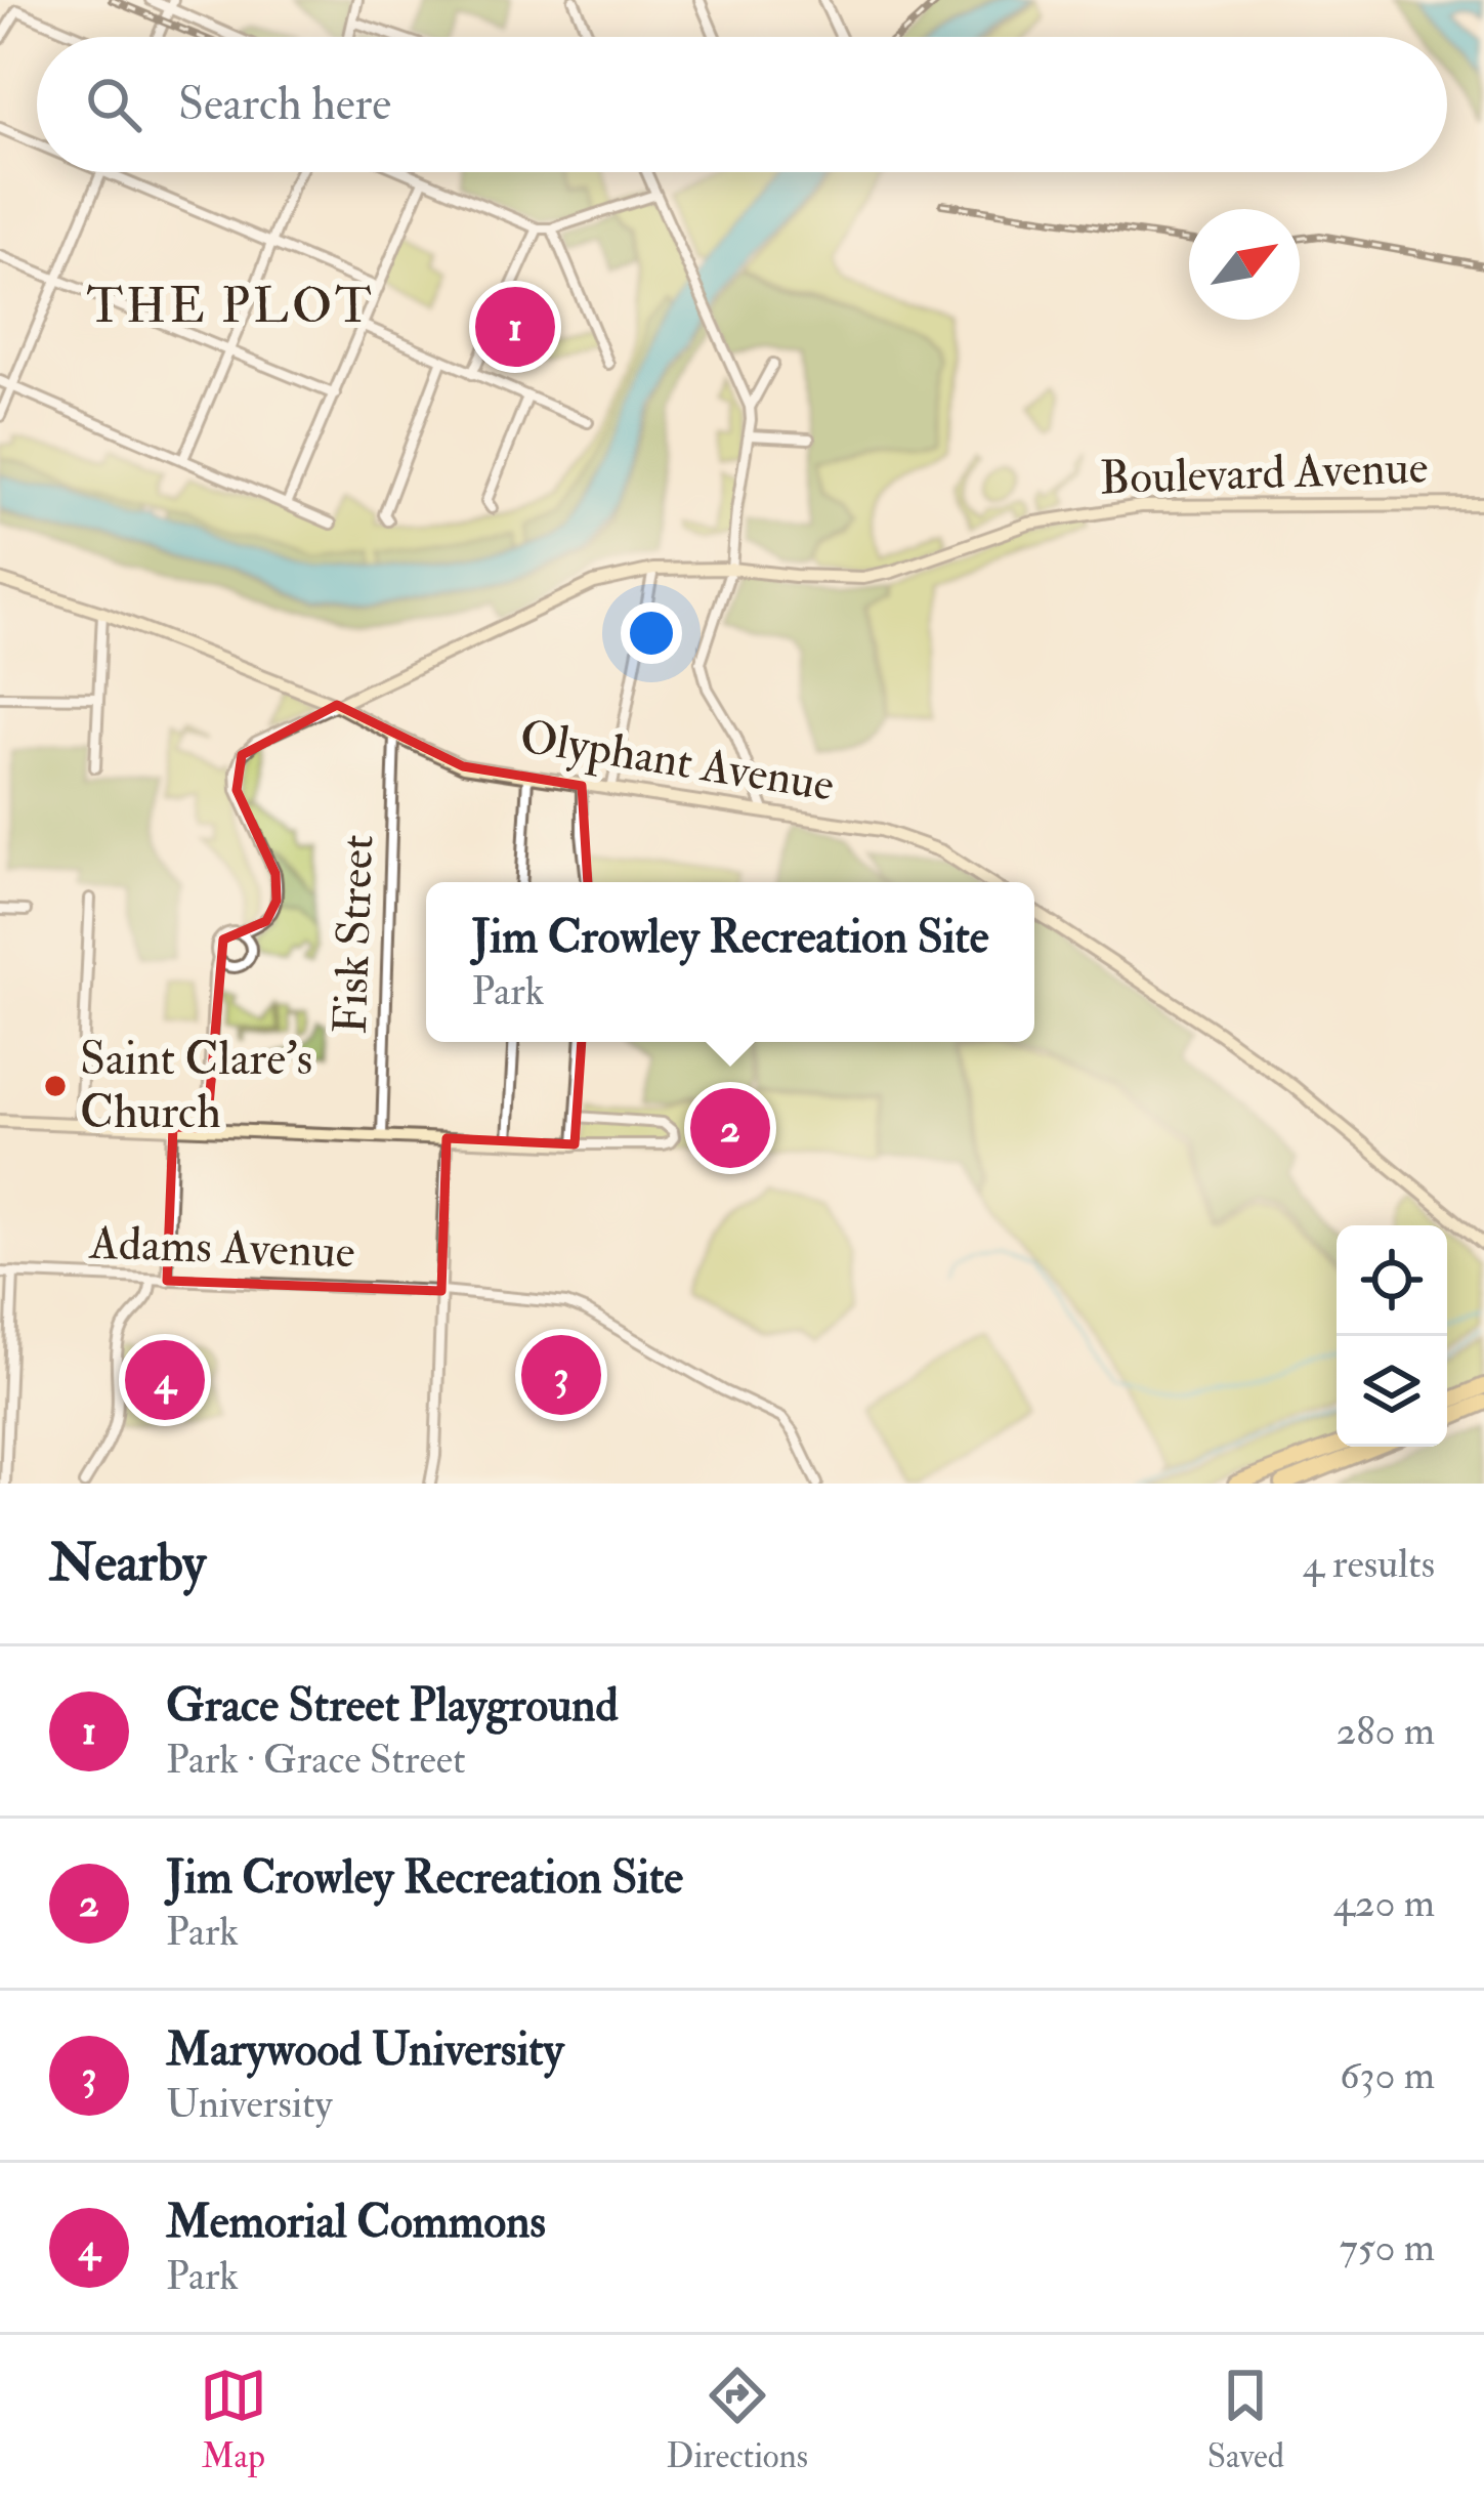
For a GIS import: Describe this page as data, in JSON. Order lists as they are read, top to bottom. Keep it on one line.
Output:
{"streets":{"street":["Boulevard Avenue","Olyphant Avenue","Fisk Street","Adams Avenue"]},"crossings":[["Boulevard Avenue","Olyphant Avenue"],["Olyphant Avenue","Fisk Street"]],"districts":["THE PLOT"],"places":["Saint Clare's Church"],"north":"top right","page":{"search":"Search here","pins":["1","2","3","4"],"popup":["Jim Crowley Recreation Site","Park"],"heading":["Nearby","4 results"],"list":[{"mark":"1","name":"Grace Street Playground","note":"Park · Grace Street","value":"280 m"},{"mark":"2","name":"Jim Crowley Recreation Site","note":"Park","value":"420 m"},{"mark":"3","name":"Marywood University","note":"University","value":"630 m"},{"mark":"4","name":"Memorial Commons","note":"Park","value":"750 m"}],"nav":["Map","Directions","Saved"]}}
